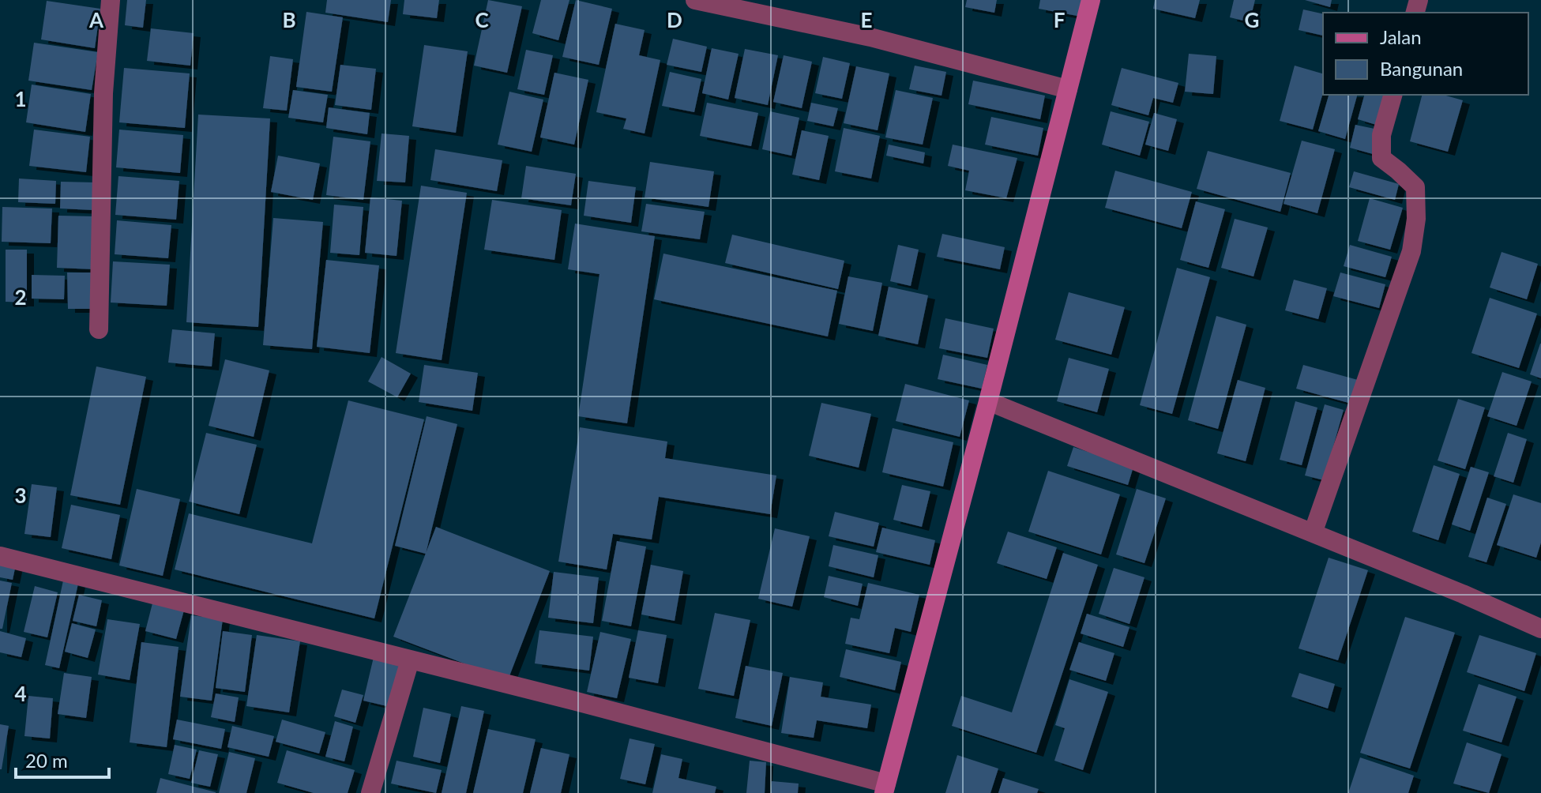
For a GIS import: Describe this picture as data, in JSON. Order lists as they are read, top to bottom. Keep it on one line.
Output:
{"legend":["Jalan","Bangunan"],"scale_bar":"20 m","grid":{"columns":["A","B","C","D","E","F","G"],"rows":["1","2","3","4"]}}
